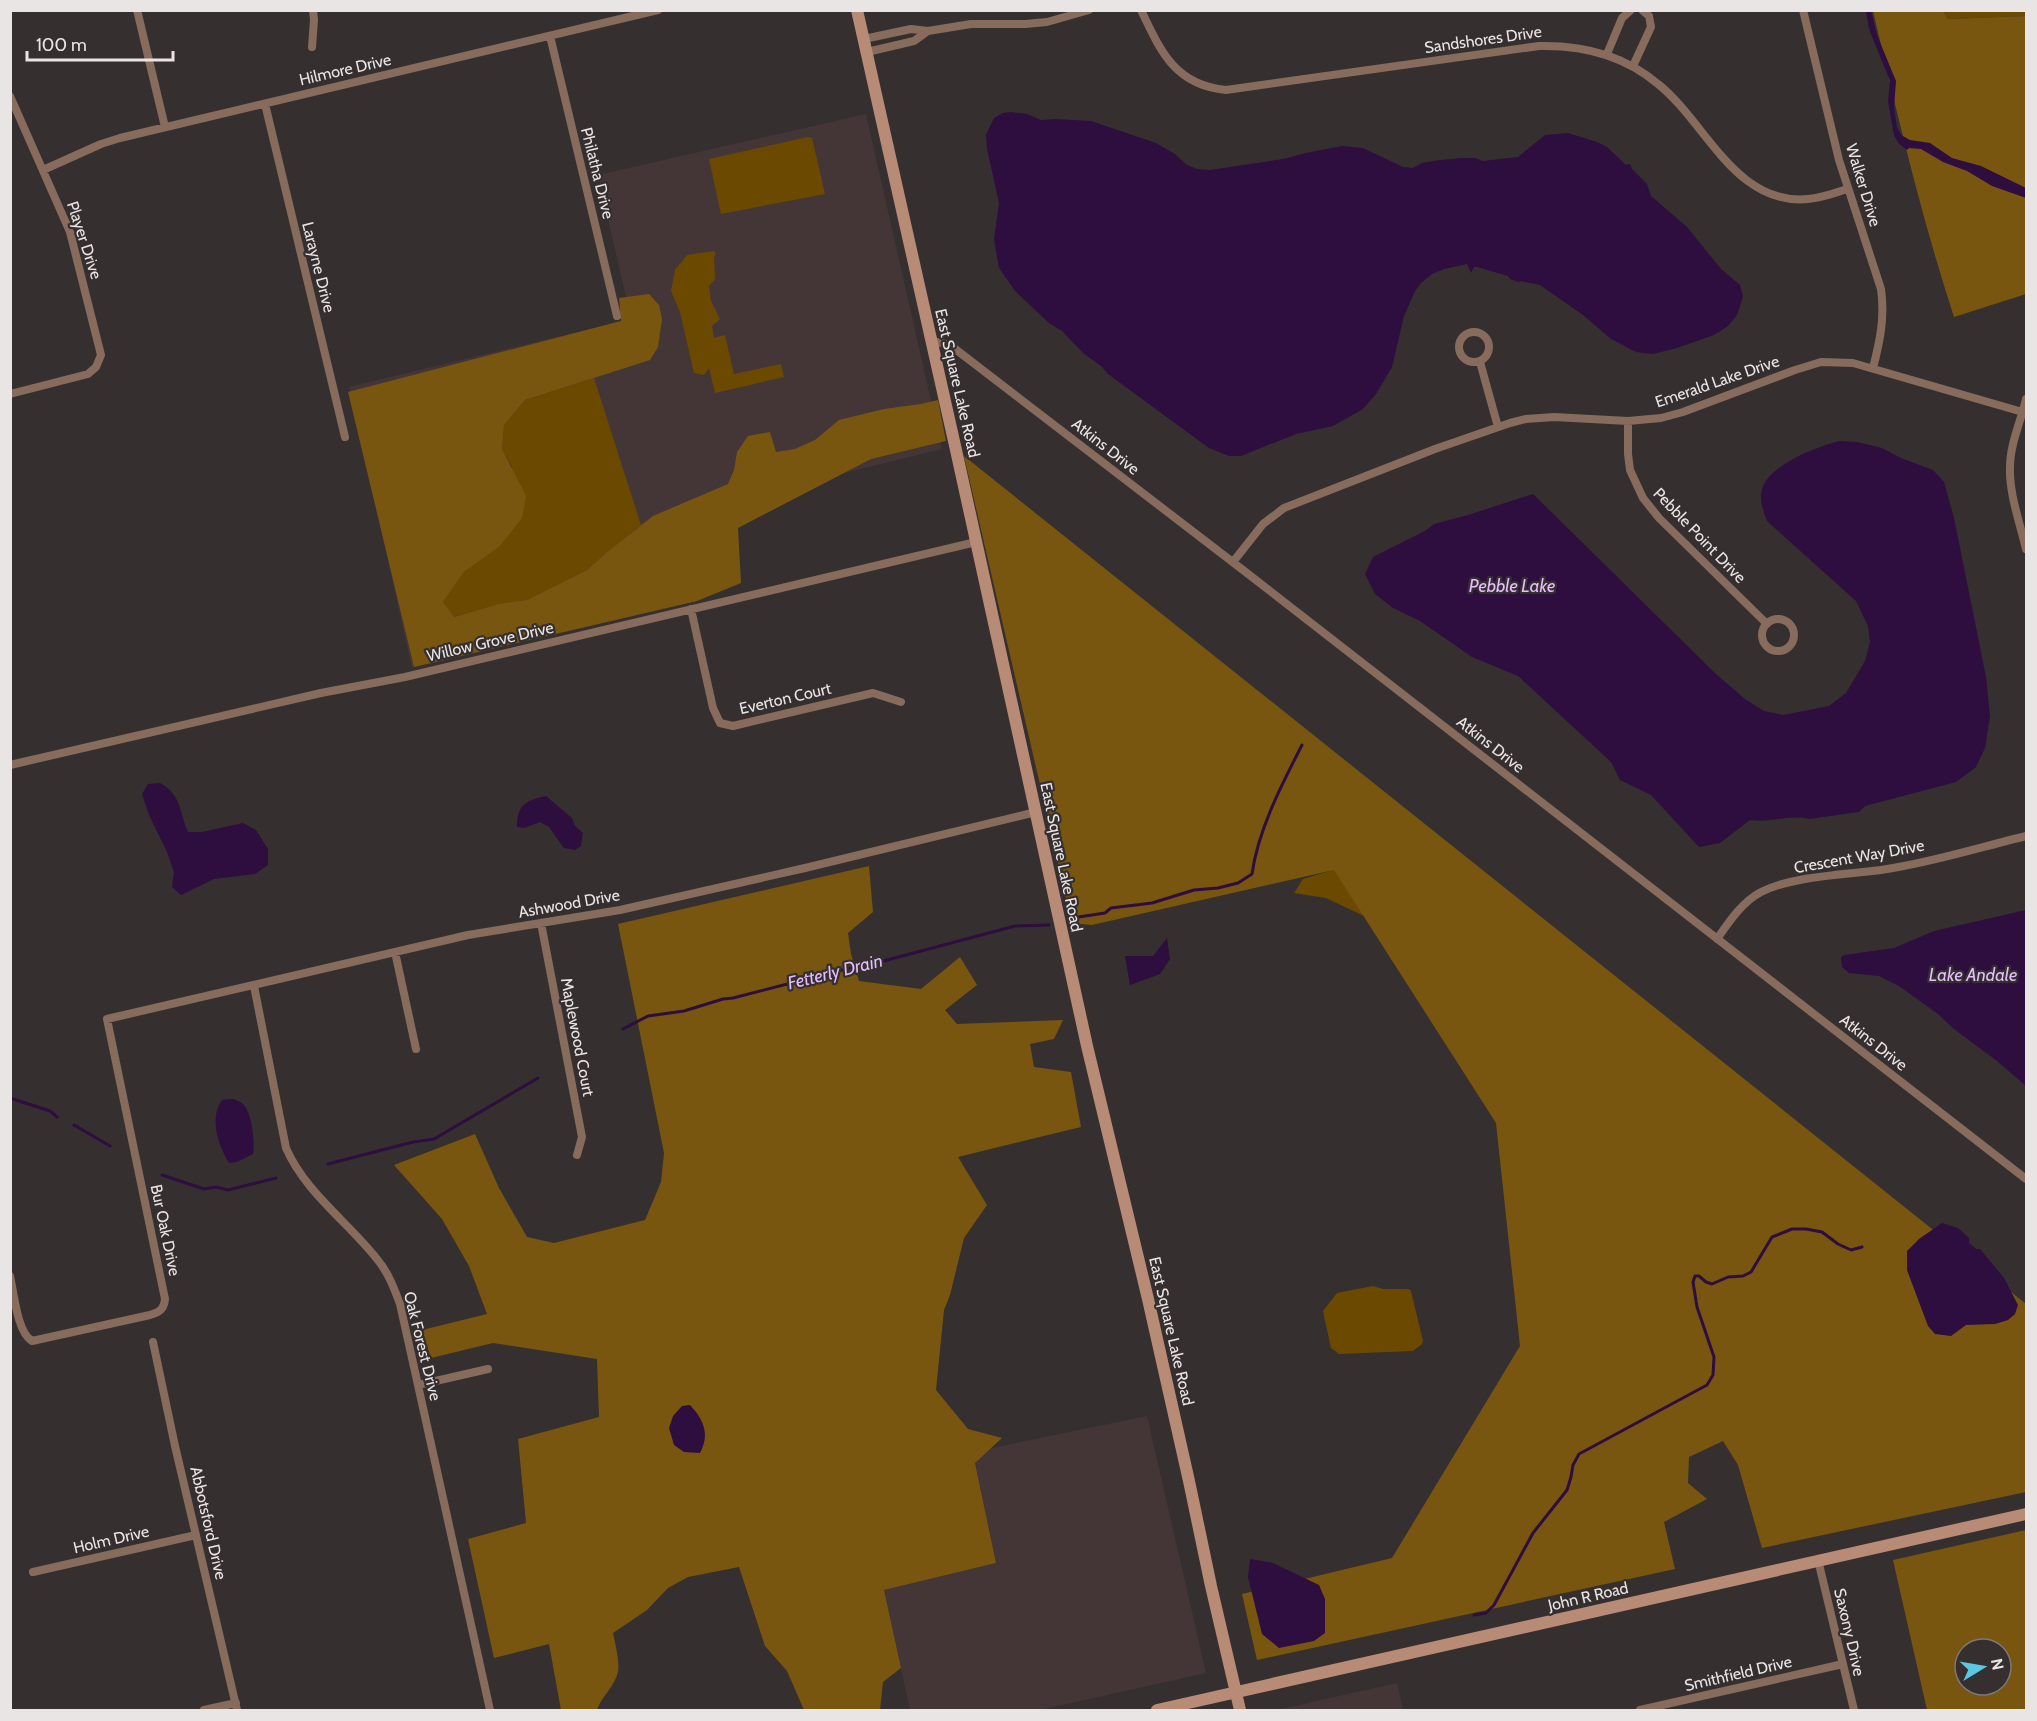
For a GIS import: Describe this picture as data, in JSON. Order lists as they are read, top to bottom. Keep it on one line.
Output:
{"streets":{"main road":["East Square Lake Road","John R Road"],"street":["Sandshores Drive","Hilmore Drive","Philatha Drive","Walker Drive","Player Drive","Larayne Drive","Emerald Lake Drive","Atkins Drive","Pebble Point Drive","Willow Grove Drive","Everton Court","Crescent Way Drive","Ashwood Drive","Maplewood Court","Bur Oak Drive","Oak Forest Drive","Abbotsford Drive","Holm Drive","Saxony Drive","Smithfield Drive"]},"crossings":[["Sandshores Drive","Walker Drive"],["Hilmore Drive","Philatha Drive"],["Hilmore Drive","Player Drive"],["Hilmore Drive","Larayne Drive"],["Walker Drive","Emerald Lake Drive"],["Emerald Lake Drive","Atkins Drive"],["Emerald Lake Drive","Pebble Point Drive"],["East Square Lake Road","Atkins Drive"],["East Square Lake Road","Willow Grove Drive"],["East Square Lake Road","Ashwood Drive"],["East Square Lake Road","John R Road"],["Atkins Drive","Crescent Way Drive"],["Willow Grove Drive","Everton Court"],["Ashwood Drive","Maplewood Court"],["Ashwood Drive","Bur Oak Drive"],["Ashwood Drive","Oak Forest Drive"],["Abbotsford Drive","Holm Drive"],["John R Road","Saxony Drive"],["Saxony Drive","Smithfield Drive"]],"water":["Pebble Lake","Fetterly Drain","Lake Andale"],"scale_bar":"100 m","north":"right"}
